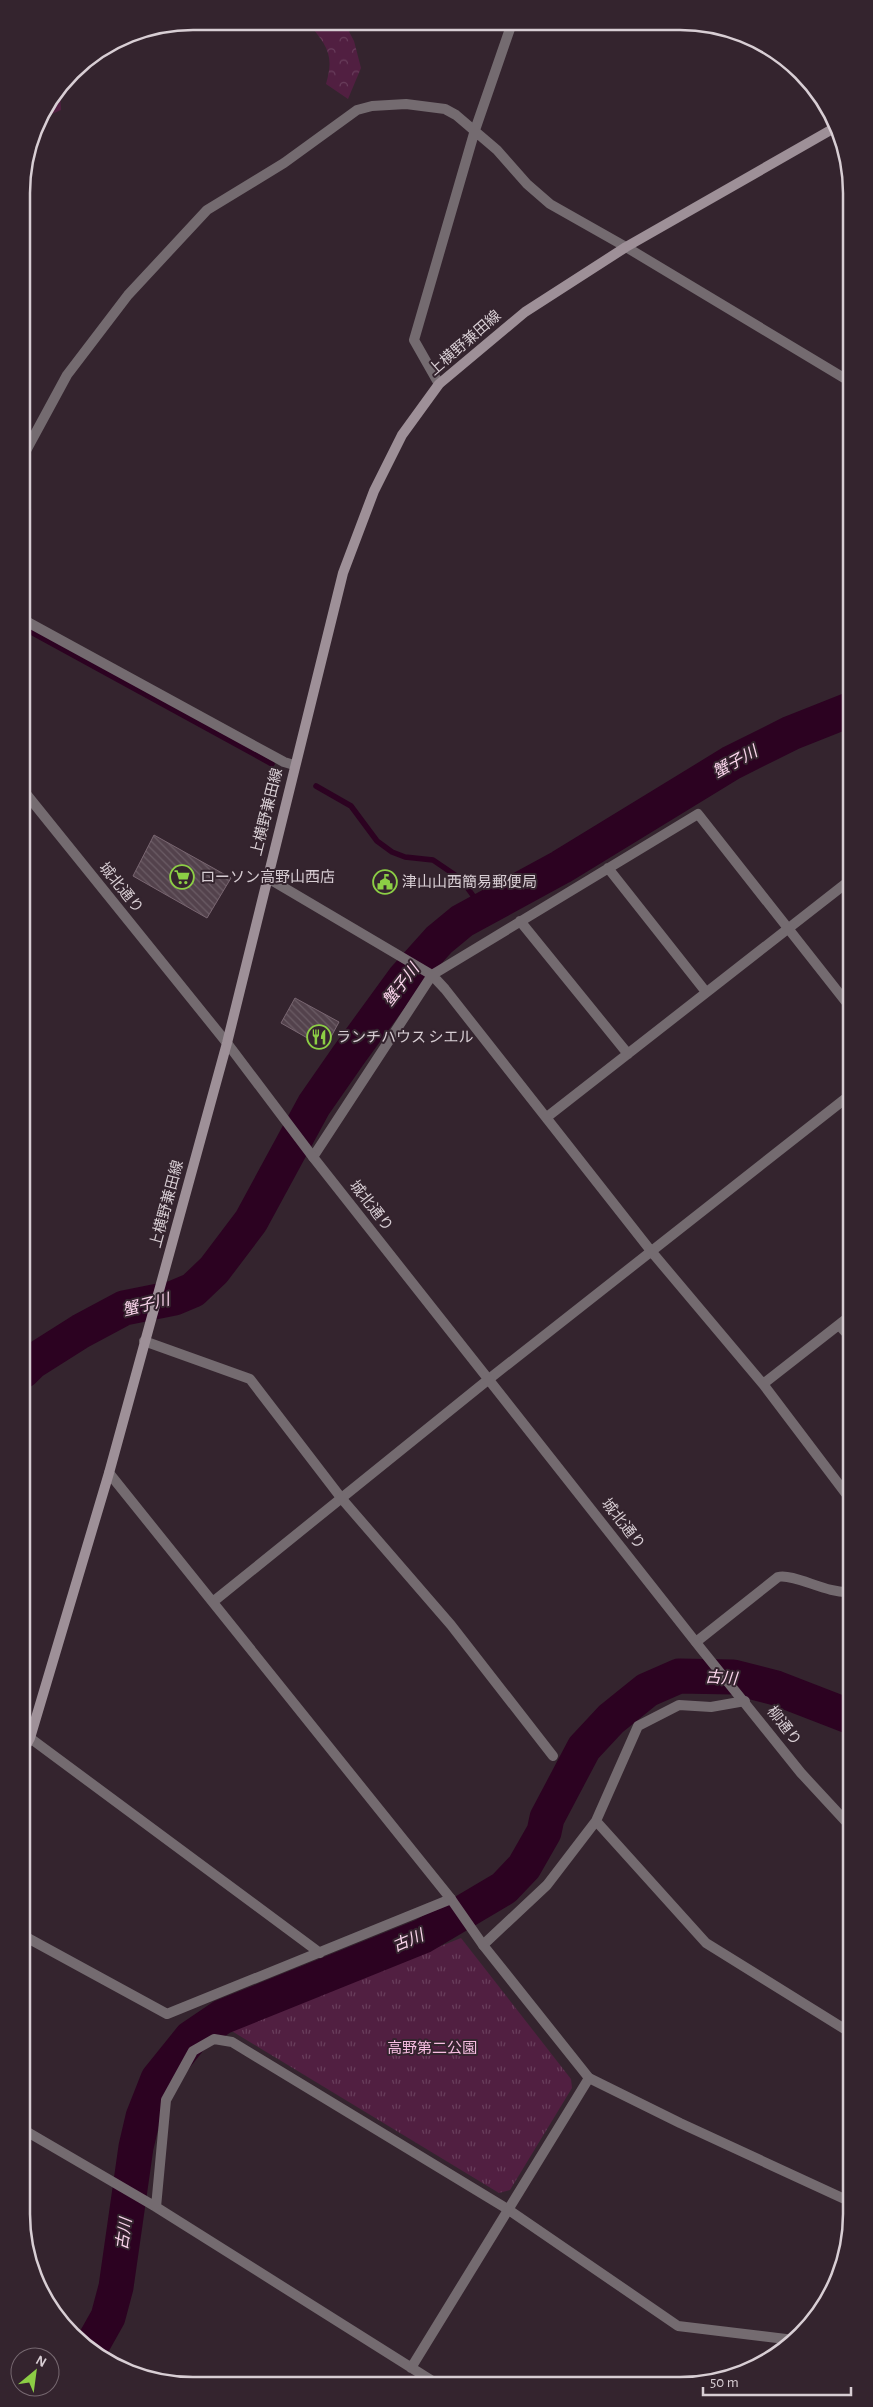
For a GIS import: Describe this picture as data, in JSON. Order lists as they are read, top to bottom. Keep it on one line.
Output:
{"streets":{"main road":["上横野兼田線"],"street":["城北通り","柳通り"]},"crossings":[["上横野兼田線","城北通り"],["城北通り","柳通り"]],"water":["蟹子川","古川"],"parks":["高野第二公園"],"places":{"supermarket":["ローソン高野山西店"],"public building":["津山山西簡易郵便局"],"restaurant":["ランチハウス シエル"]},"scale_bar":"50 m","north":"top right"}
